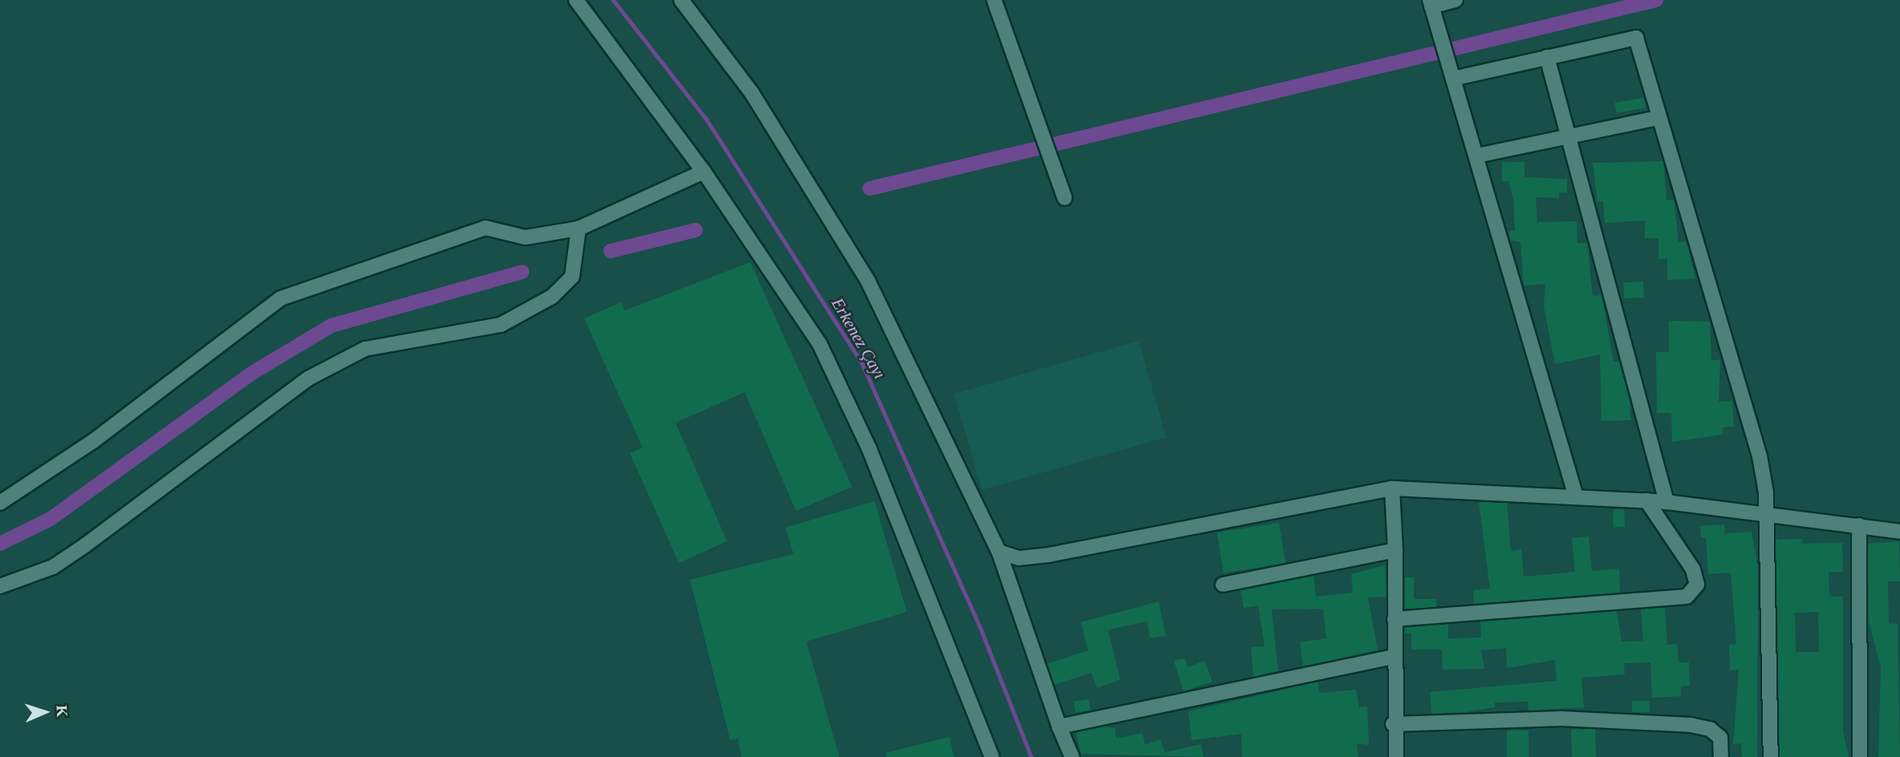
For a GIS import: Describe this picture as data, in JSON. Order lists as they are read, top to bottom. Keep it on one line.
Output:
{"water":["Erkenez Çayı"],"north":"right"}
